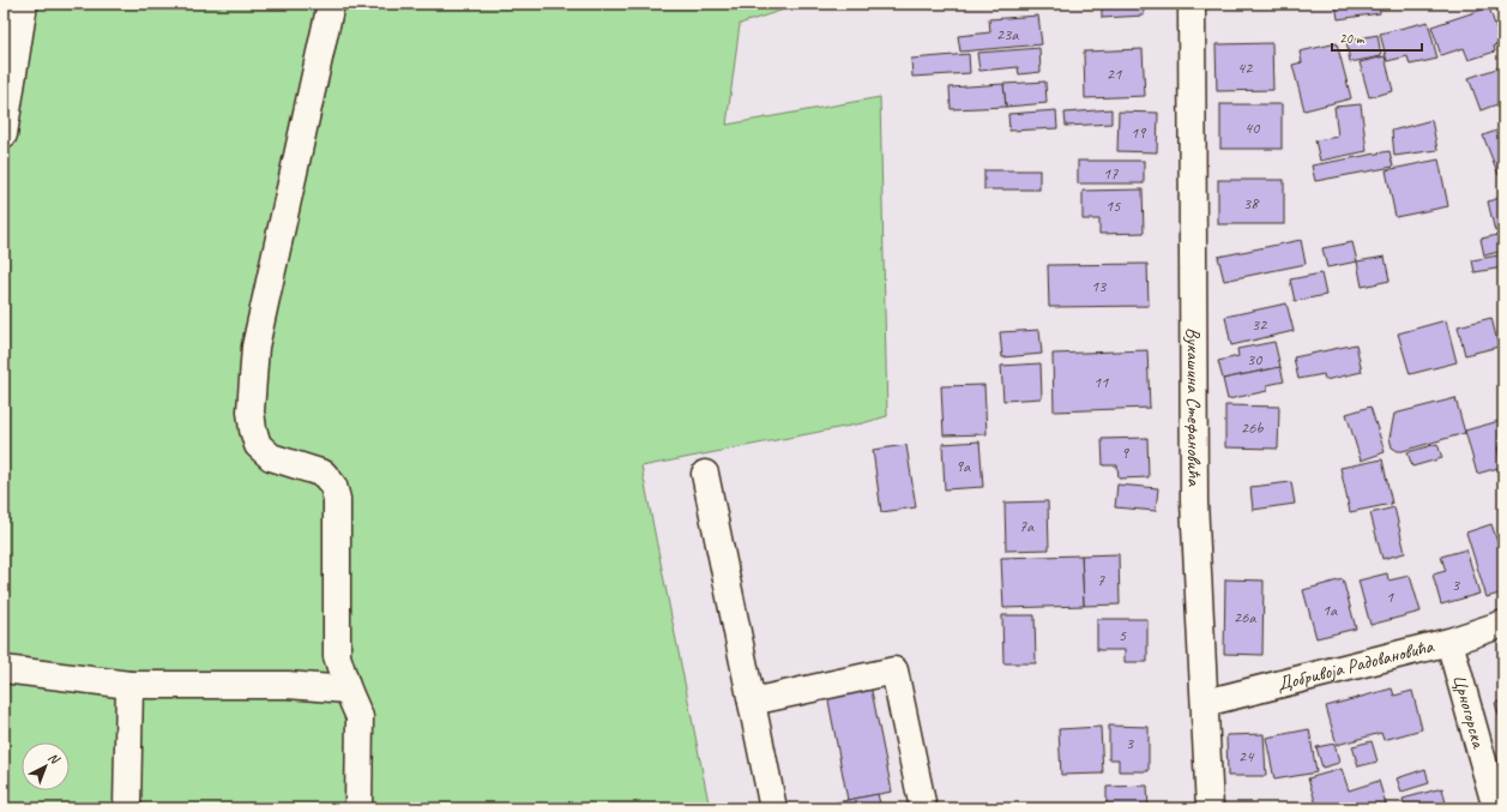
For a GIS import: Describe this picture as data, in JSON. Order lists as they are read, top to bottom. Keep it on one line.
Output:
{"streets":{"street":["Вукашина Стефановића","Добривоја Радовановића","Црногорска"]},"crossings":[["Вукашина Стефановића","Добривоја Радовановића"],["Добривоја Радовановића","Црногорска"]],"house_numbers":["23a","42","21","40","19","17","38","15","13","32","30","11","26b","9","9a","7a","7","3","1","1a","26a","5","3","24"],"scale_bar":"20 m","north":"top right"}
